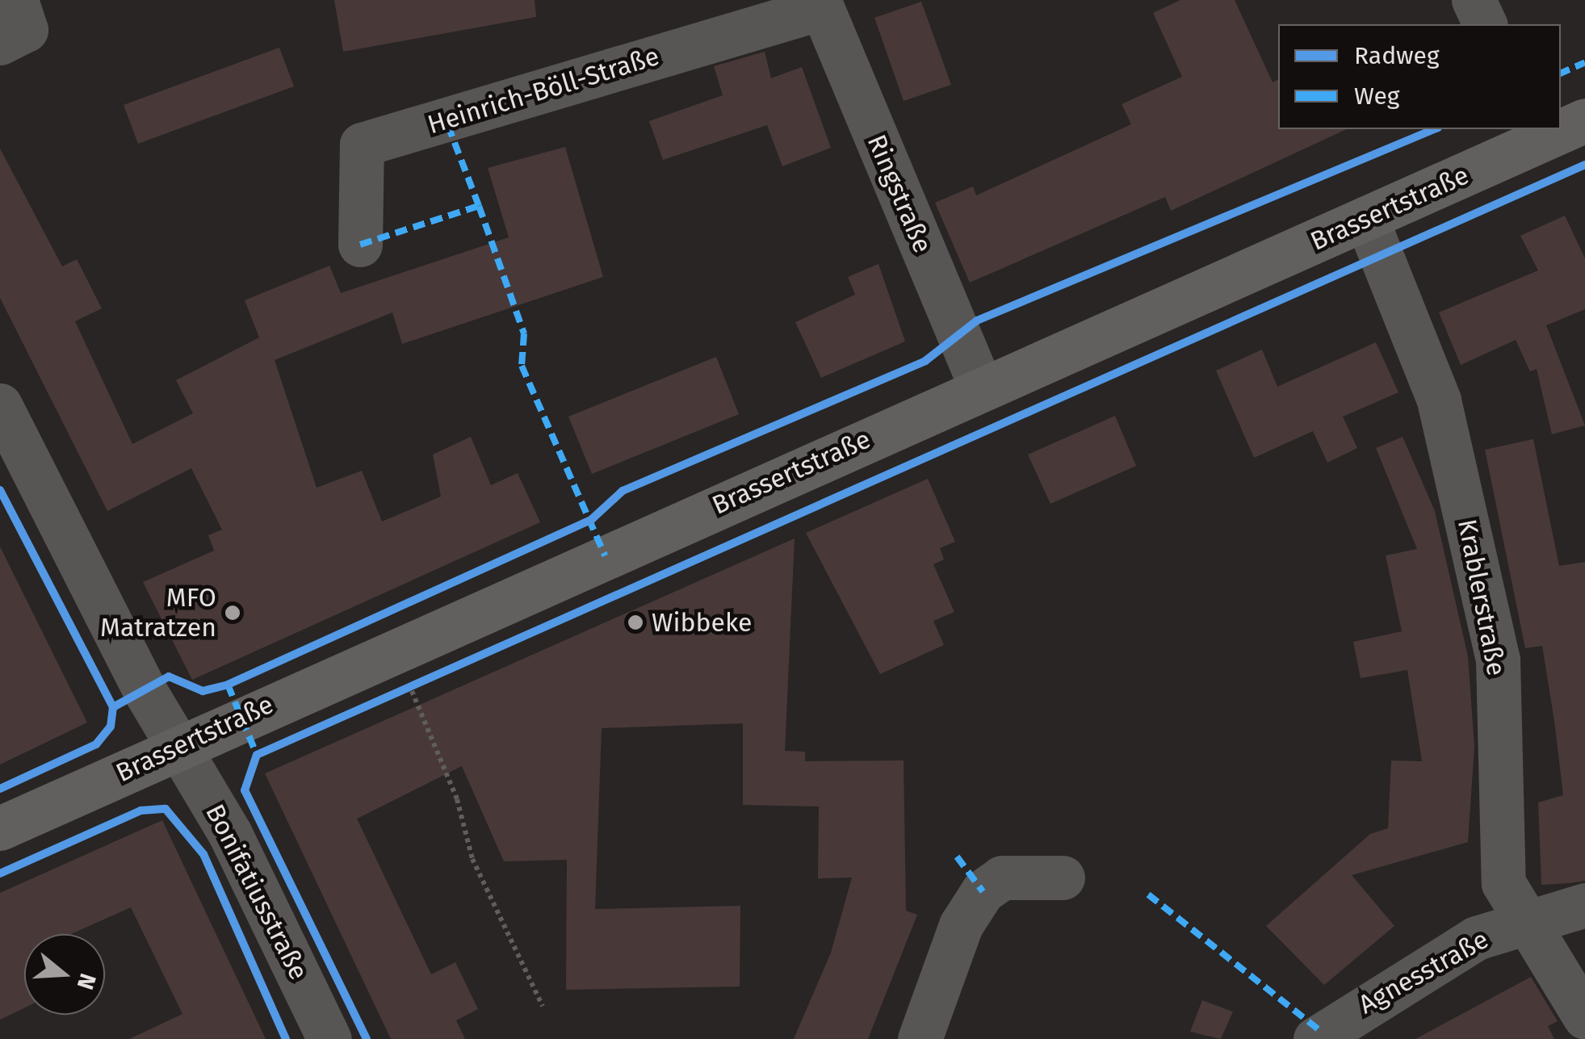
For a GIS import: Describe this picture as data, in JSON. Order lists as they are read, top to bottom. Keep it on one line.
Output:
{"streets":{"main road":["Brassertstraße"],"street":["Heinrich-Böll-Straße","Ringstraße","Krablerstraße","Bonifatiusstraße","Agnesstraße"]},"crossings":[["Heinrich-Böll-Straße","Ringstraße"],["Ringstraße","Brassertstraße"],["Brassertstraße","Krablerstraße"],["Brassertstraße","Bonifatiusstraße"],["Krablerstraße","Agnesstraße"]],"places":["MFO Matratzen","Wibbeke"],"legend":["Radweg","Weg"],"north":"right"}
